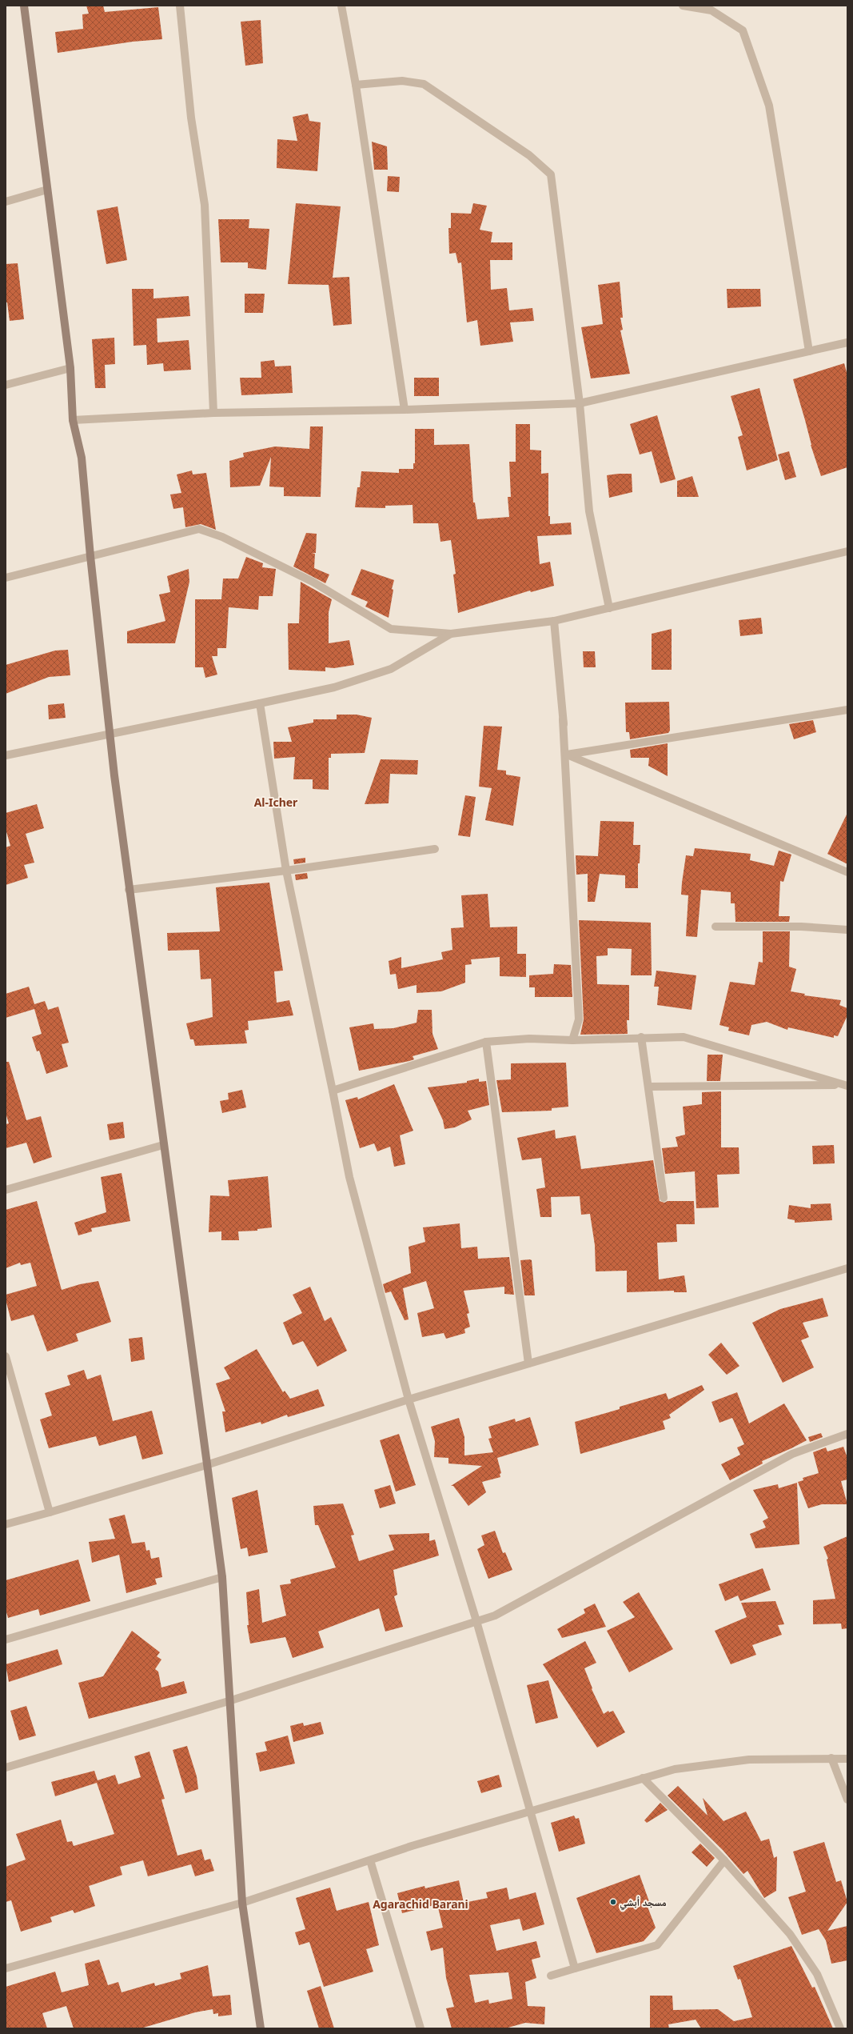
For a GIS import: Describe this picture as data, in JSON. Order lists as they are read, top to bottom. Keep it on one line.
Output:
{"districts":["Al-Icher","Agarachid Barani"],"places":["مسجد أبشي"]}
